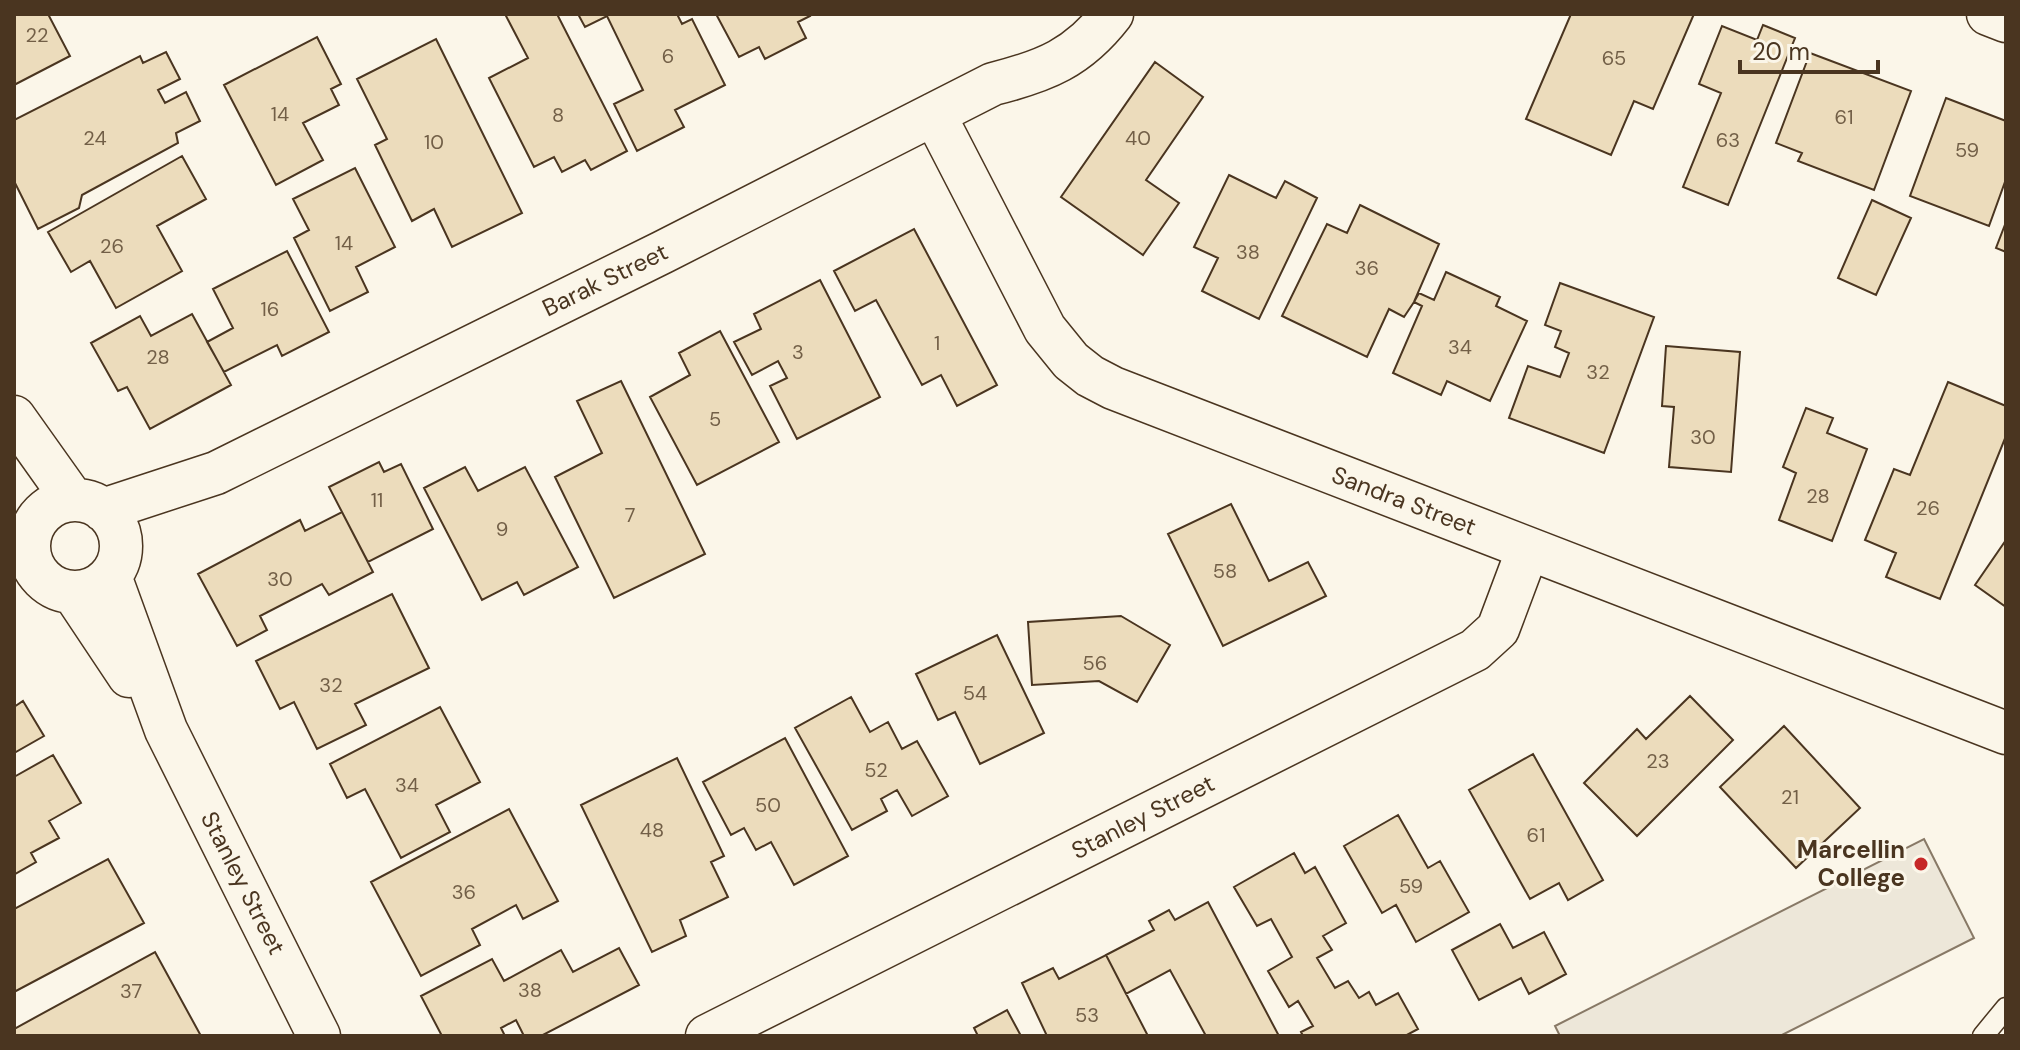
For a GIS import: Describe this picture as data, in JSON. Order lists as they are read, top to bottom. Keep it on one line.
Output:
{"streets":{"street":["Barak Street","Sandra Street","Stanley Street"]},"crossings":[["Barak Street","Sandra Street"],["Barak Street","Stanley Street"],["Sandra Street","Stanley Street"]],"places":["Marcellin College"],"house_numbers":["22","6","65","14","8","61","24","40","63","10","59","14","26","38","36","16","1","34","3","28","32","5","30","28","11","26","7","9","58","30","56","32","54","23","52","34","21","50","48","61","59","36","38","37","53"],"scale_bar":"20 m"}
